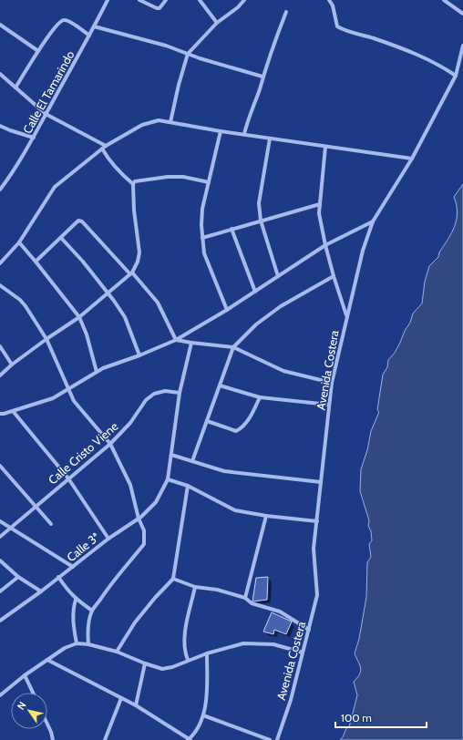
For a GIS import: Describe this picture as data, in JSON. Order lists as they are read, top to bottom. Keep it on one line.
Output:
{"streets":{"street":["Calle El Tamarindo","Avenida Costera","Calle Cristo Viene","Calle 3ª"]},"crossings":[["Calle Cristo Viene","Calle 3ª"]],"scale_bar":"100 m","north":"top left"}
